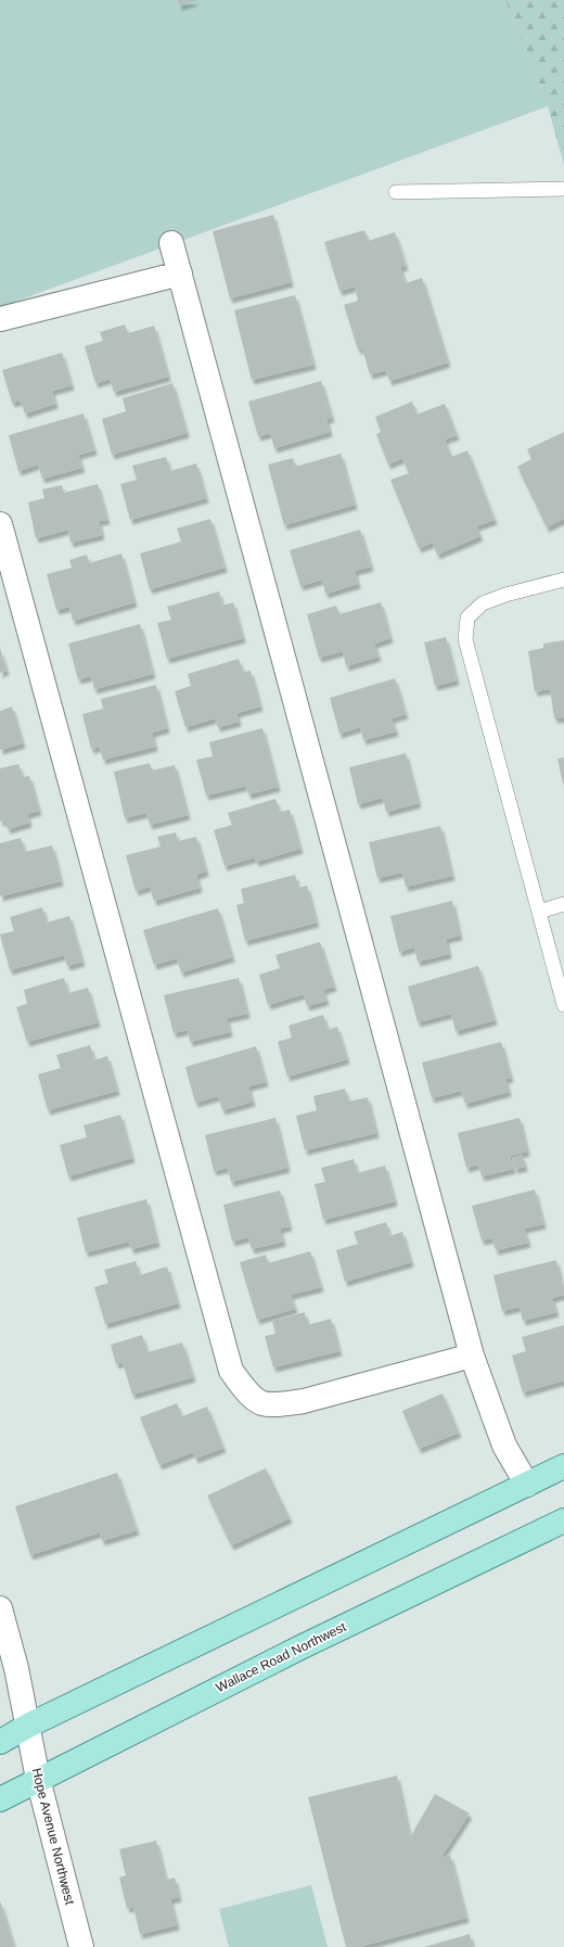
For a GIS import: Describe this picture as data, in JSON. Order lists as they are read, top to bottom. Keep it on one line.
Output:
{"streets":{"main road":["Wallace Road Northwest"],"street":["Hope Avenue Northwest"]},"crossings":[["Wallace Road Northwest","Hope Avenue Northwest"]]}
